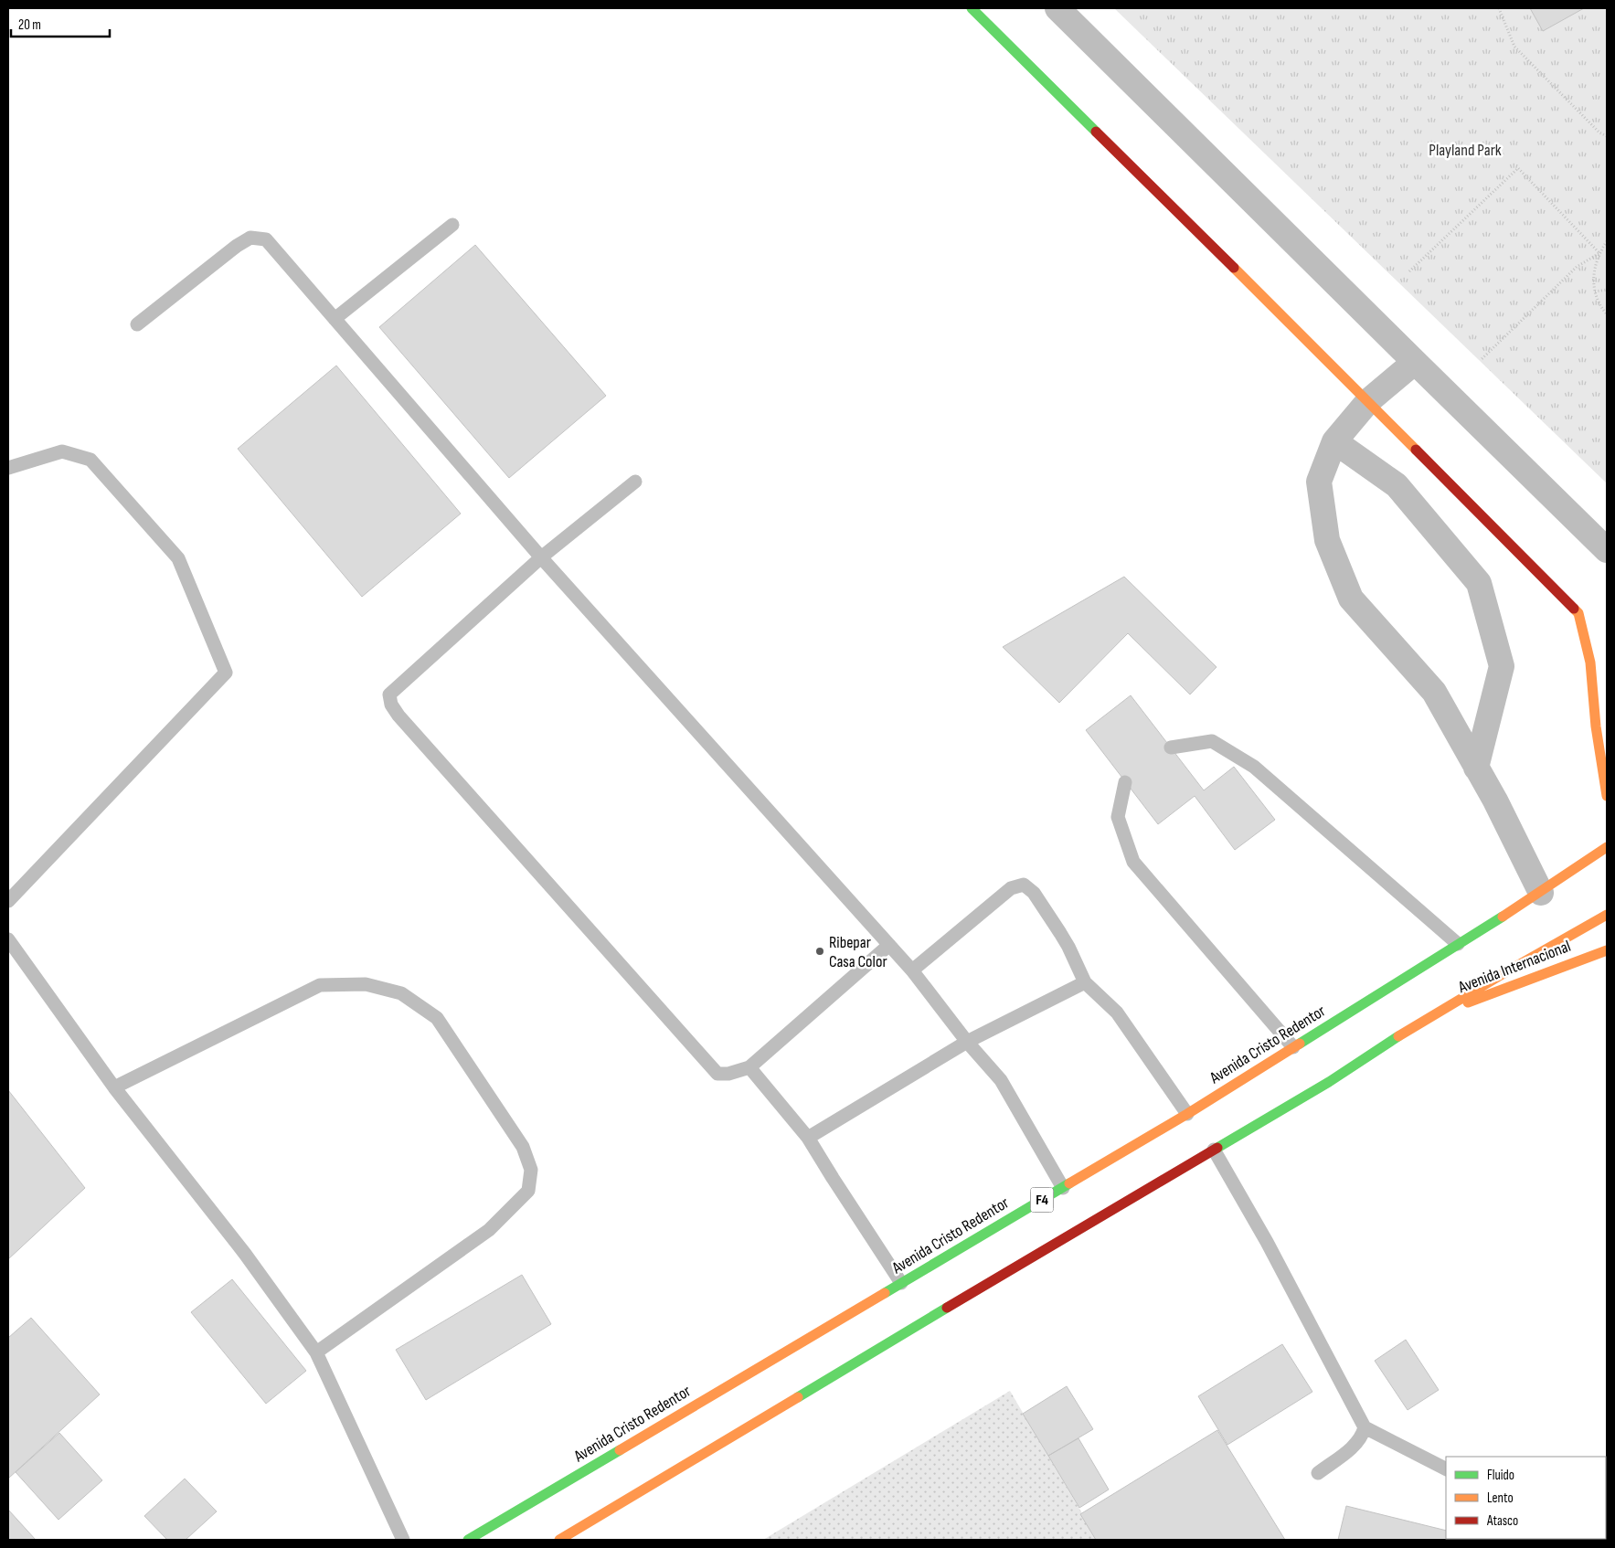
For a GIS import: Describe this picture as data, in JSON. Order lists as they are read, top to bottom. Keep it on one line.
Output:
{"streets":{"main road":["Avenida Internacional","Avenida Cristo Redentor","F4"]},"parks":["Playland Park"],"places":["Ribepar Casa Color"],"legend":["Fluido","Lento","Atasco"],"scale_bar":"20 m"}
